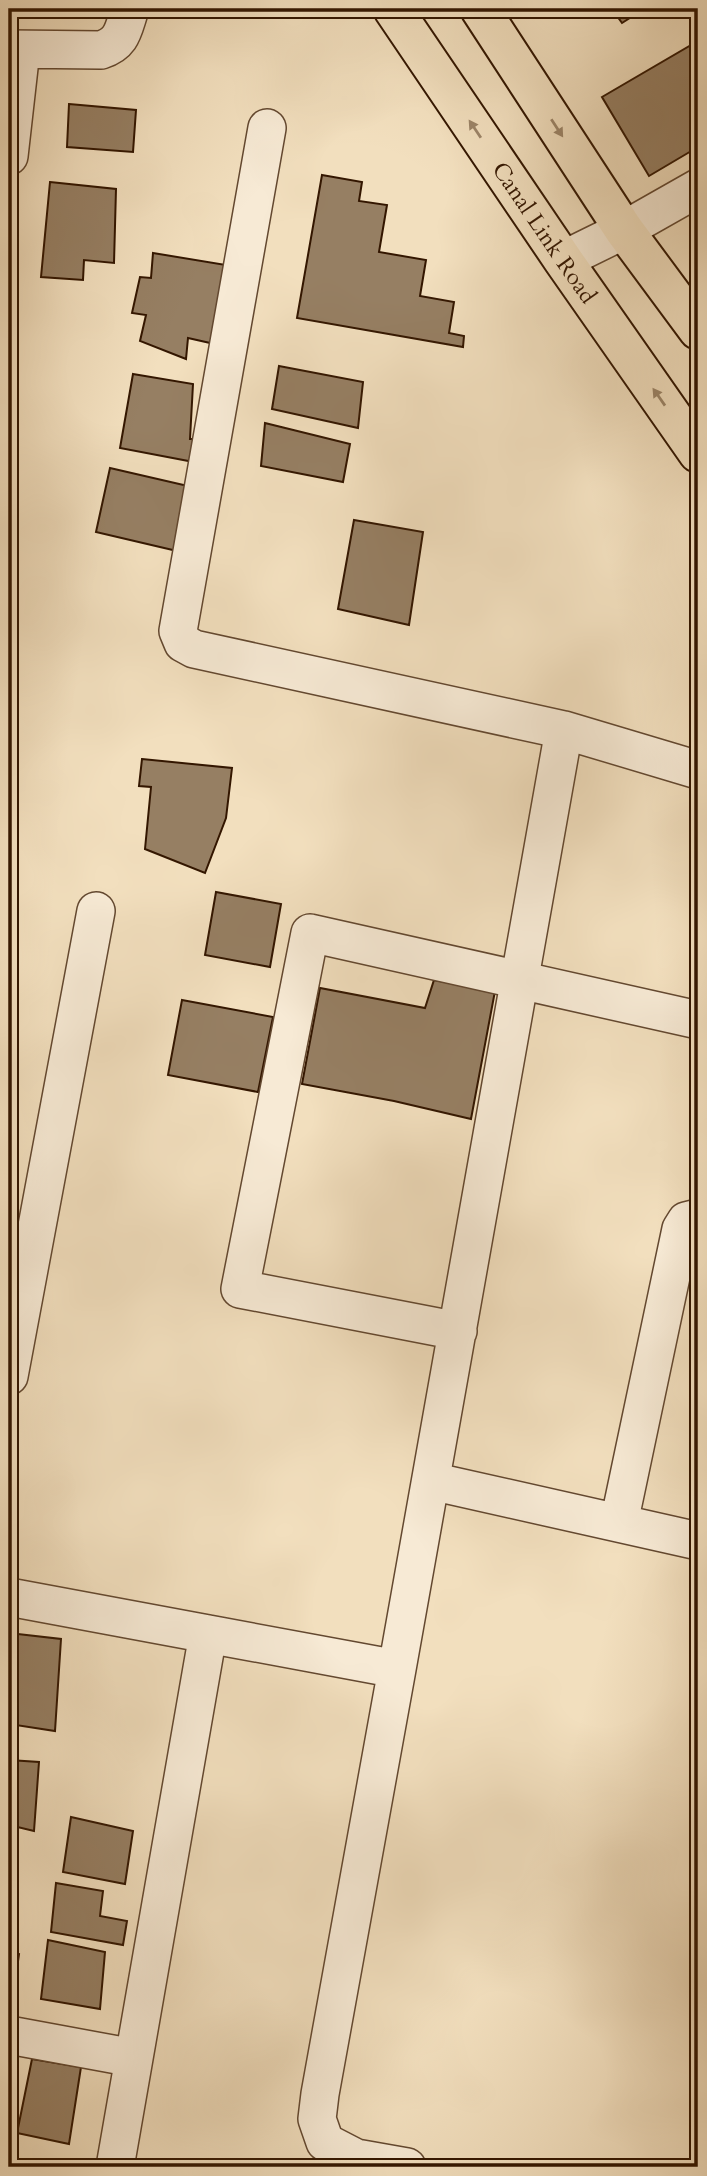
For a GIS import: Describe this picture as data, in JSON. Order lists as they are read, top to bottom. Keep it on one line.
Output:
{"streets":{"main road":["Canal Link Road"]}}
